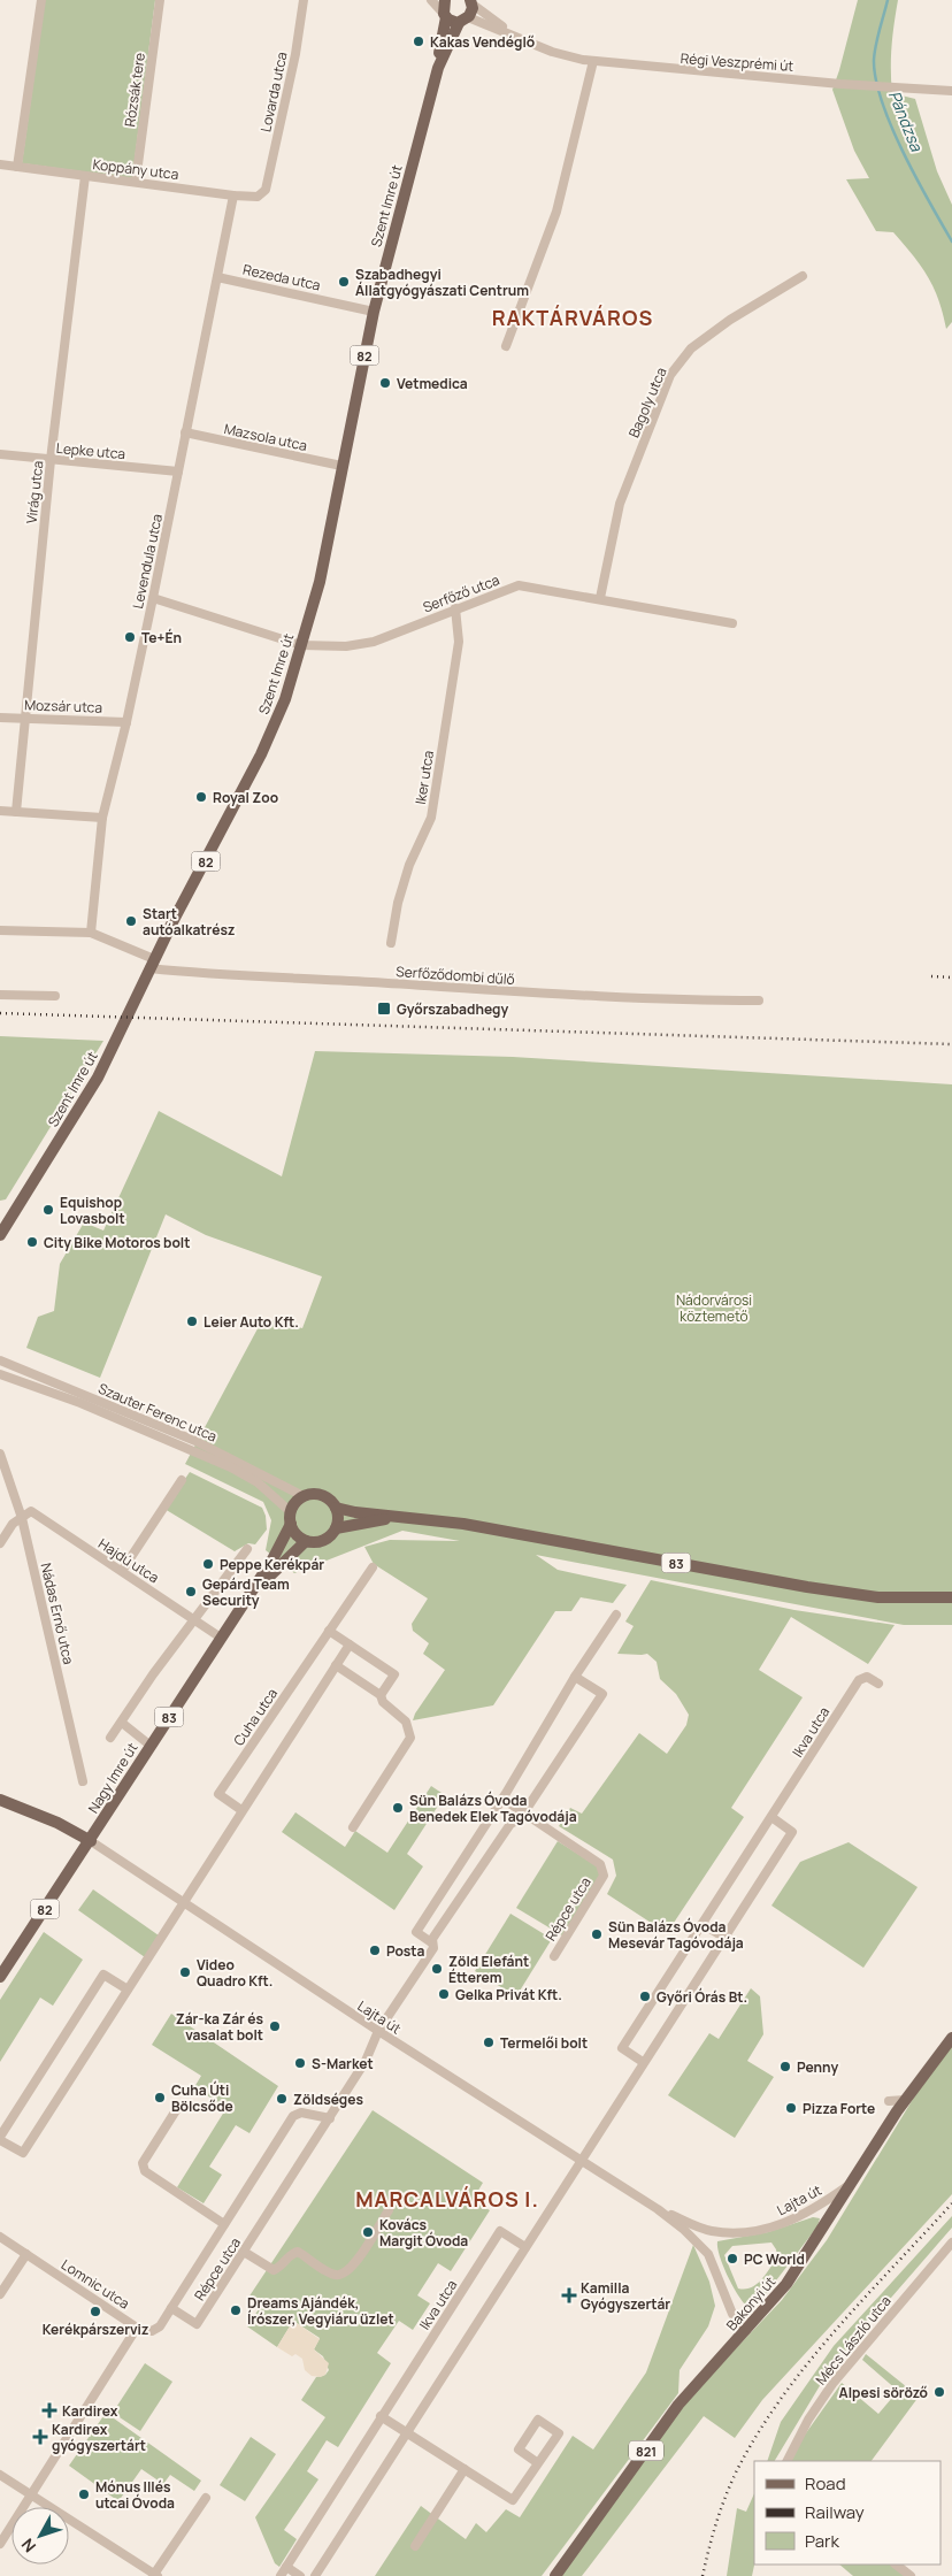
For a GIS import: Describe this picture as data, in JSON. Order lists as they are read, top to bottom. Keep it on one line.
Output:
{"streets":{"main road":["Szent Imre út","82","83","Nagy Imre út","Bakonyi út","821"],"street":["Régi Veszprémi út","Rózsák tere","Lovarda utca","Koppány utca","Rezeda utca","Bagoly utca","Mazsola utca","Lepke utca","Virág utca","Levendula utca","Serfőző utca","Mozsár utca","Iker utca","Serfőződombi dűlő","Szauter Ferenc utca","Hajdú utca","Nádas Ernő utca","Cuha utca","Ikva utca","Répce utca","Lajta út","Lomnic utca","Mécs László utca"]},"crossings":[["Régi Veszprémi út","Szent Imre út"],["Régi Veszprémi út","82"],["Rózsák tere","Koppány utca"],["Lovarda utca","Koppány utca"],["Koppány utca","Virág utca"],["Koppány utca","Levendula utca"],["Szent Imre út","Rezeda utca"],["Szent Imre út","82"],["Szent Imre út","Mazsola utca"],["Szent Imre út","Serfőző utca"],["Szent Imre út","Serfőződombi dűlő"],["Rezeda utca","Levendula utca"],["Bagoly utca","Serfőző utca"],["Mazsola utca","Levendula utca"],["Lepke utca","Virág utca"],["Lepke utca","Levendula utca"],["Virág utca","Mozsár utca"],["Levendula utca","Serfőző utca"],["Levendula utca","Mozsár utca"],["Levendula utca","Serfőződombi dűlő"],["Serfőző utca","Iker utca"],["Szauter Ferenc utca","83"],["Szauter Ferenc utca","Nagy Imre út"],["Hajdú utca","Nádas Ernő utca"],["Hajdú utca","Nagy Imre út"],["83","Nagy Imre út"],["Nagy Imre út","Lajta út"],["Répce utca","Lajta út"],["Répce utca","Lomnic utca"],["Lajta út","Bakonyi út"]],"districts":["RAKTÁRVÁROS","MARCALVÁROS I."],"water":["Pándzsa"],"parks":["Nádorvárosi köztemető"],"places":{"other":["Kakas Vendéglő","Szabadhegyi Állatgyógyászati Centrum","Vetmedica","Te+Én","Royal Zoo","Start autóalkatrész","Equishop Lovasbolt","City Bike Motoros bolt","Leier Auto Kft.","Peppe Kerékpár","Gepárd Team Security","Sün Balázs Óvoda Benedek Elek Tagóvodája","Sün Balázs Óvoda Mesevár Tagóvodája","Posta","Zöld Elefánt Étterem","Video Quadro Kft.","Gelka Privát Kft.","Győri Órás Bt.","Zár-ka Zár és vasalat bolt","Termelői bolt","S-Market","Penny","Cuha Úti Bölcsőde","Zöldséges","Pizza Forte","Kovács Margit Óvoda","PC World","Dreams Ajándék, Írószer, Vegyiáru üzlet","Kerékpárszerviz","Alpesi söröző","Mónus Illés utcai Óvoda"],"transit":["Győrszabadhegy"],"health":["Kamilla Gyógyszertár","Kardirex","Kardirex gyógyszertárt"]},"legend":["Road","Railway","Park"],"north":"bottom left"}
